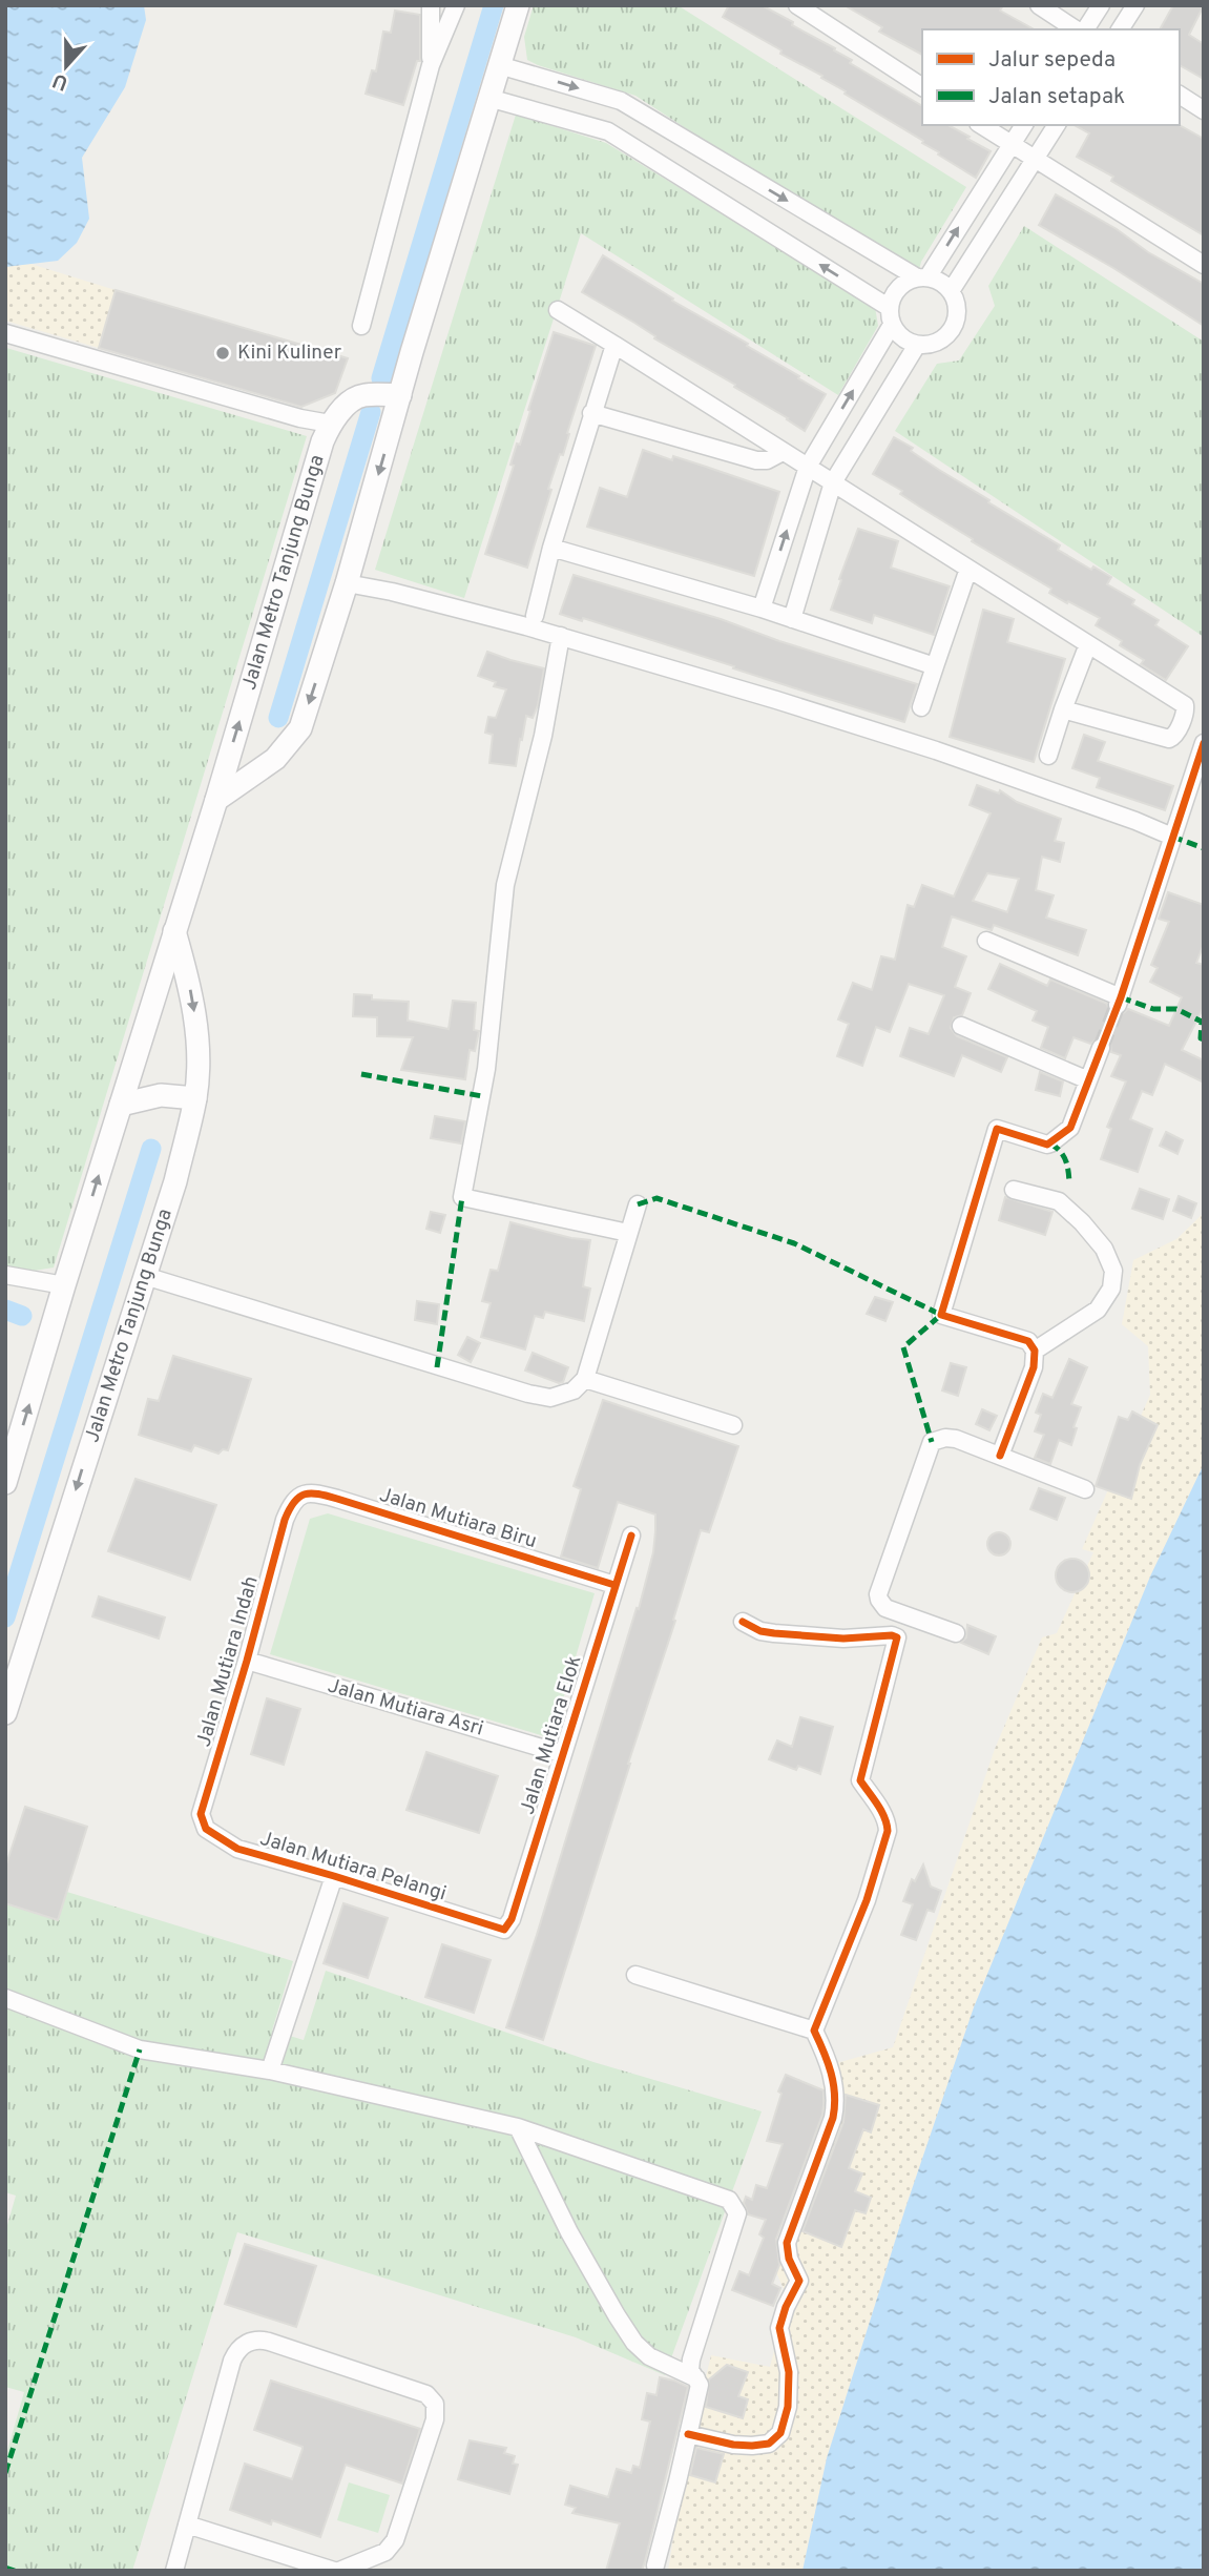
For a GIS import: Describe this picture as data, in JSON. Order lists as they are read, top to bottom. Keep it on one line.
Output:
{"streets":{"main road":["Jalan Metro Tanjung Bunga"],"street":["Jalan Mutiara Biru","Jalan Mutiara Indah","Jalan Mutiara Asri","Jalan Mutiara Elok","Jalan Mutiara Pelangi"]},"crossings":[["Jalan Mutiara Biru","Jalan Mutiara Indah"],["Jalan Mutiara Biru","Jalan Mutiara Elok"],["Jalan Mutiara Indah","Jalan Mutiara Asri"],["Jalan Mutiara Indah","Jalan Mutiara Pelangi"],["Jalan Mutiara Asri","Jalan Mutiara Elok"],["Jalan Mutiara Elok","Jalan Mutiara Pelangi"]],"places":["Kini Kuliner"],"legend":["Jalur sepeda","Jalan setapak"],"north":"bottom"}
